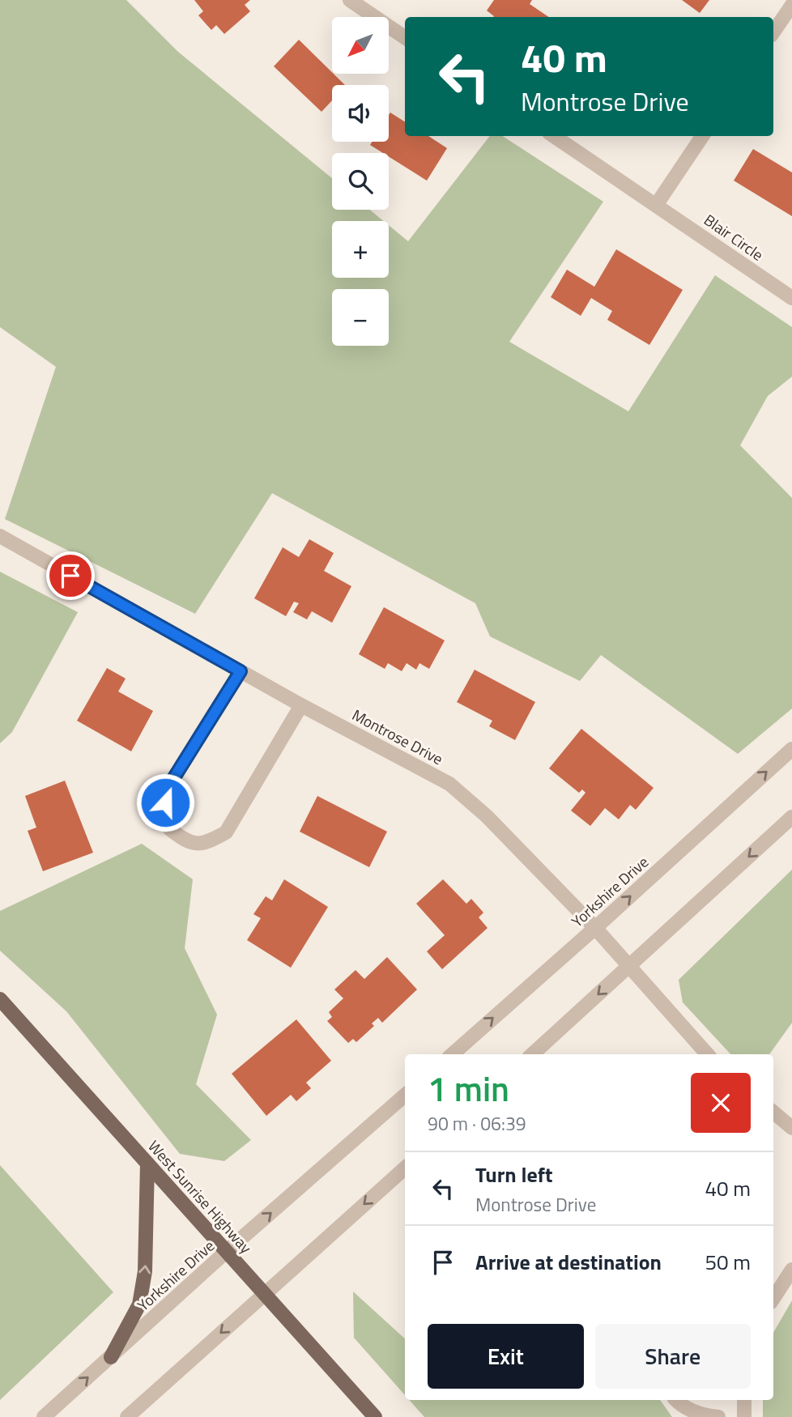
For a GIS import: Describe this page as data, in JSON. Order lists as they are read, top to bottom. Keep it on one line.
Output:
{"streets":{"main road":["West Sunrise Highway"],"street":["Blair Circle","Montrose Drive","Yorkshire Drive"]},"crossings":[["Montrose Drive","Yorkshire Drive"],["Yorkshire Drive","West Sunrise Highway"]],"north":"bottom left","page":{"map_buttons":["+","−"],"turn":["40 m","Montrose Drive"],"heading":["1 min","90 m · 06:39"],"list":[{"name":"Turn left","note":"Montrose Drive","value":"40 m"},{"name":"Arrive at destination","value":"50 m"}],"buttons":["Exit","Share"]}}
